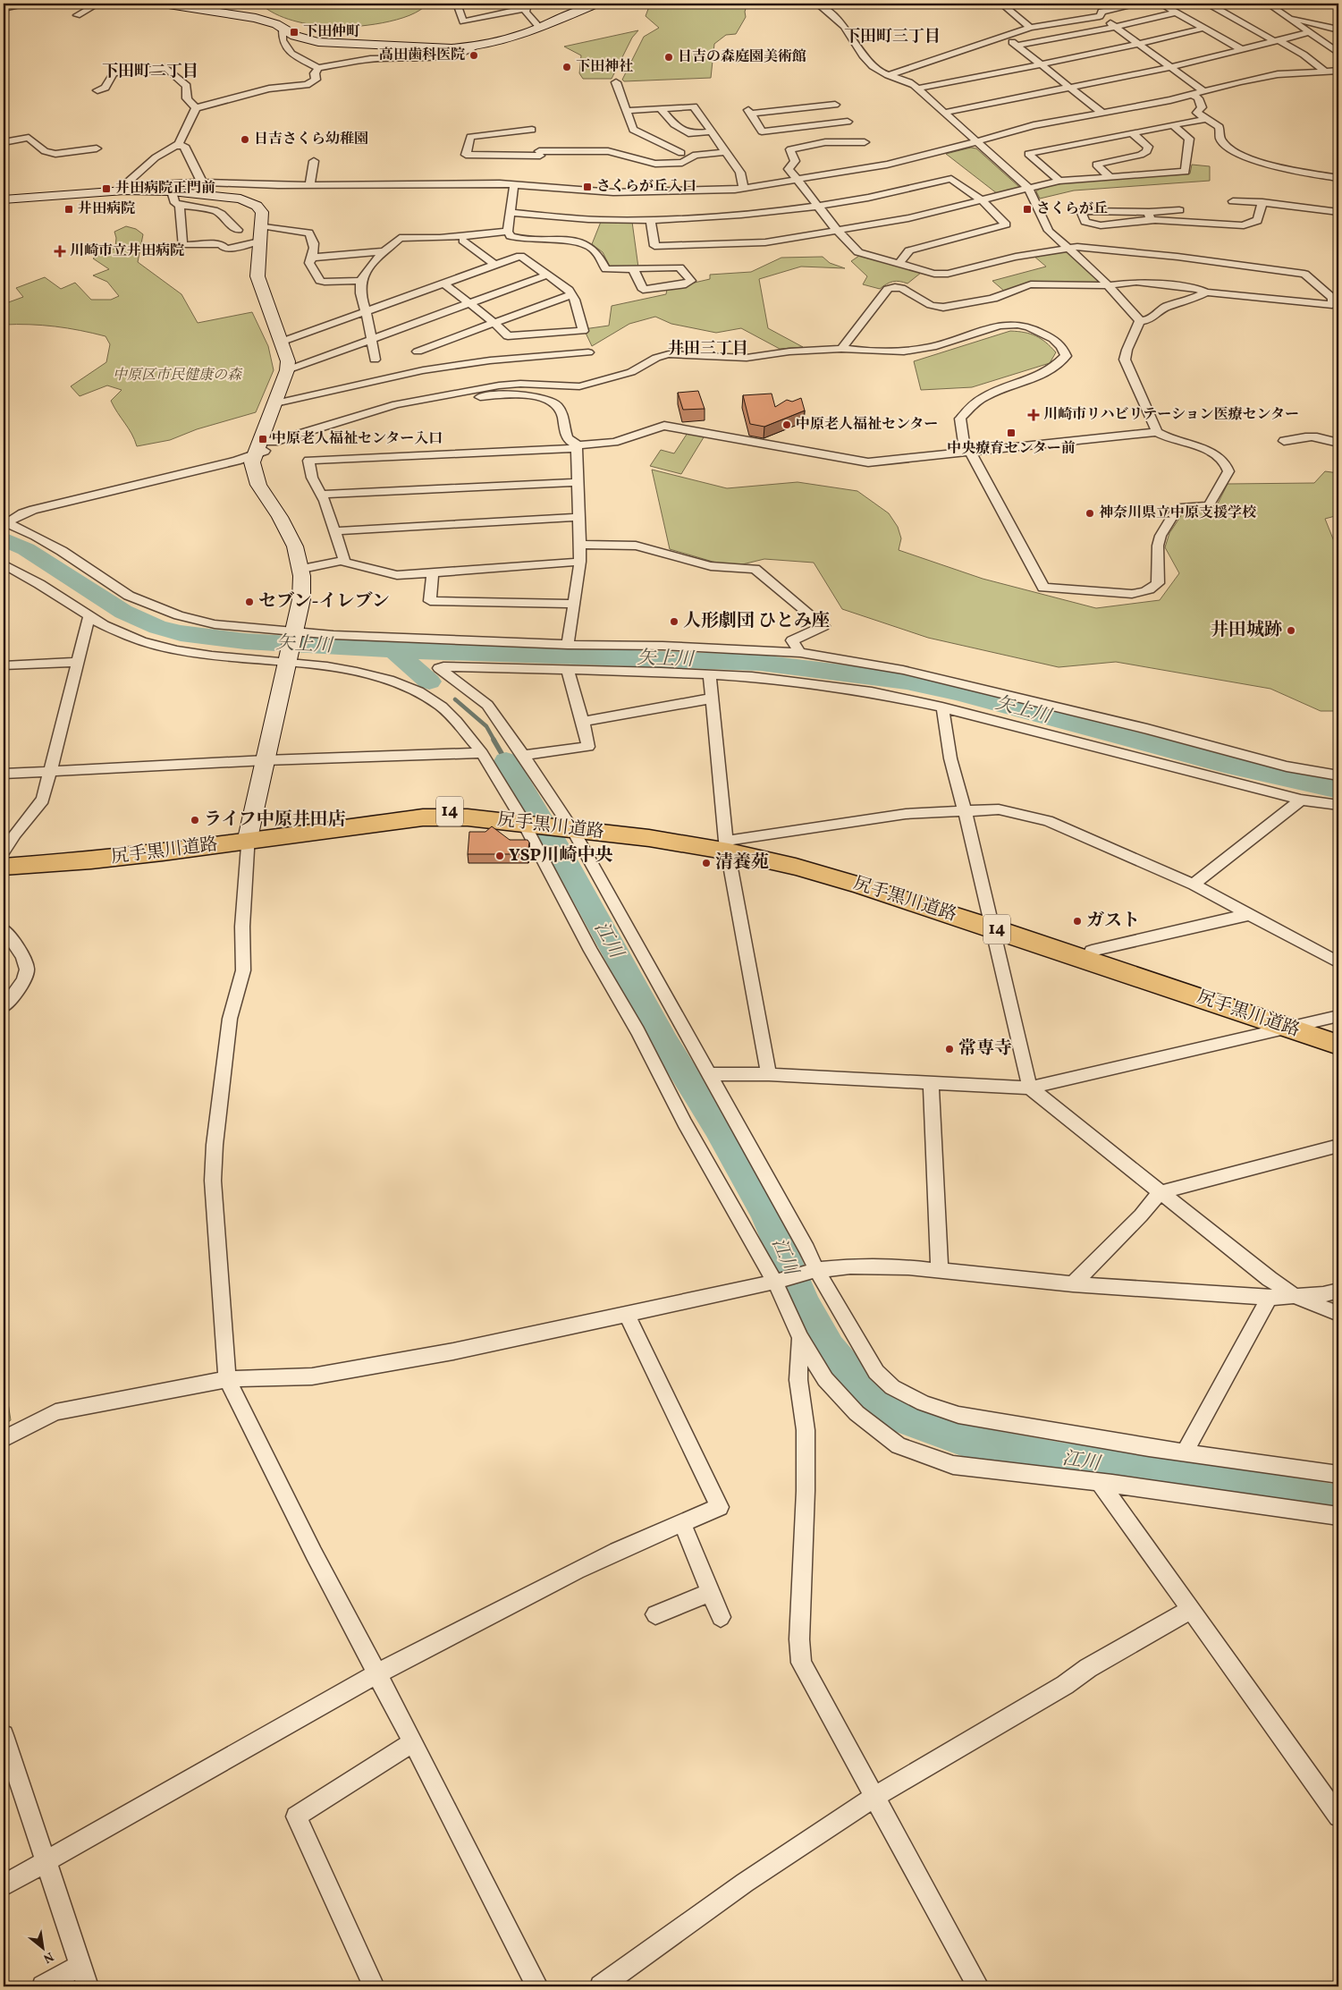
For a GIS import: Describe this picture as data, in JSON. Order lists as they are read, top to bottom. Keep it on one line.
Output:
{"streets":{"main road":["14","尻手黒川道路"]},"districts":["下田町三丁目","下田町二丁目","井田三丁目"],"water":["矢上川","江川"],"parks":["中原区市民健康の森"],"places":{"transit":["下田仲町","さくらが丘入口","井田病院正門前","井田病院","さくらが丘","中央療育センター前","中原老人福祉センター入口"],"other":["高田歯科医院","日吉の森庭園美術館","下田神社","日吉さくら幼稚園","中原老人福祉センター","神奈川県立中原支援学校","セブン-イレブン","人形劇団 ひとみ座","井田城跡","ライフ中原井田店","YSP川崎中央","清養苑","ガスト","常専寺"],"health":["川崎市立井田病院","川崎市リハビリテーション医療センター"]},"north":"bottom right"}
